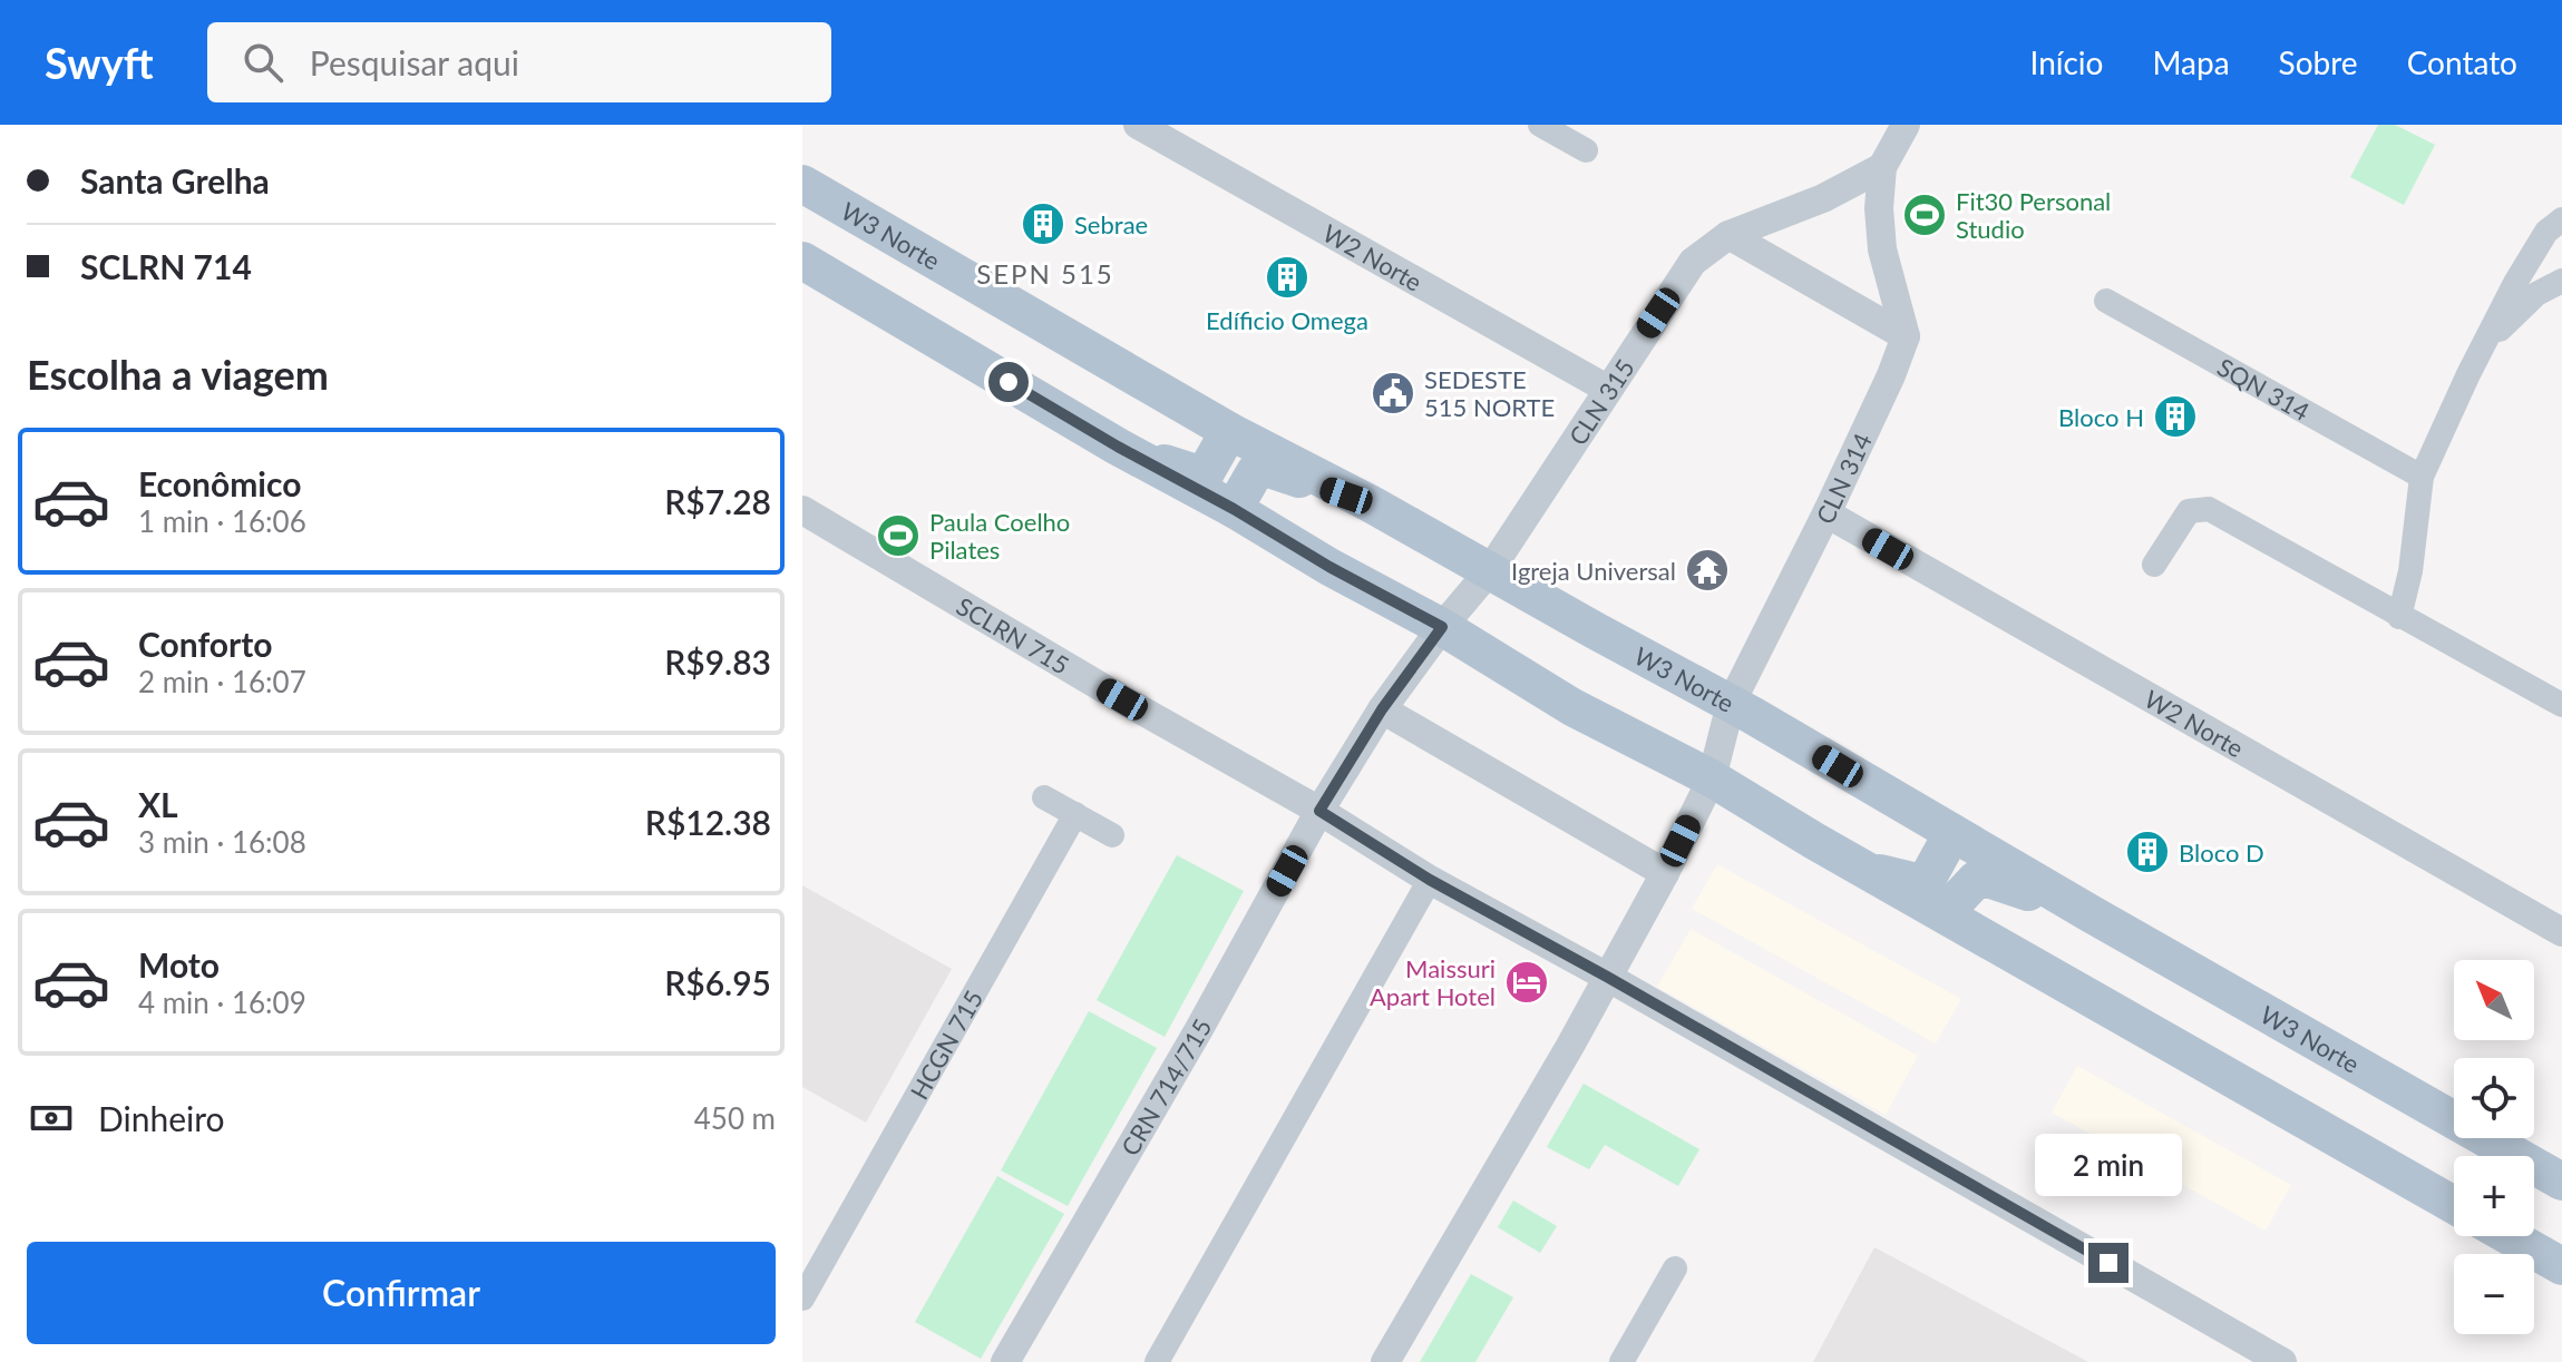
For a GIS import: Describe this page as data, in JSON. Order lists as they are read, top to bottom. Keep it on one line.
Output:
{"streets":{"main road":["W3 Norte"],"street":["W2 Norte","SQN 314","CLN 315","CLN 314","SCLRN 715","HCGN 715","CRN 714/715"]},"crossings":[["W3 Norte","CLN 315"],["W3 Norte","CLN 314"],["W2 Norte","CLN 315"],["W2 Norte","CLN 314"],["CLN 315","CRN 714/715"],["SCLRN 715","CRN 714/715"]],"districts":["SEPN 515"],"places":{"sports":["Fit30 Personal Studio","Paula Coelho Pilates"],"building":["Sebrae","Edíficio Omega","Bloco H","Bloco D"],"public building":["SEDESTE 515 NORTE"],"temple":["Igreja Universal"],"hotel":["Maissuri Apart Hotel"]},"north":"top left","page":{"header":"Swyft","search":"Pesquisar aqui","nav":["Início","Mapa","Sobre","Contato"],"banner":["Santa Grelha","SCLRN 714"],"heading":"Escolha a viagem","list":[{"name":"Econômico","note":"1 min · 16:06","value":"R$7.28"},{"name":"Conforto","note":"2 min · 16:07","value":"R$9.83"},{"name":"XL","note":"3 min · 16:08","value":"R$12.38"},{"name":"Moto","note":"4 min · 16:09","value":"R$6.95"}],"map_buttons":["+","−"],"pay":["Dinheiro","450 m"],"bubble":"2 min","buttons":"Confirmar"}}
